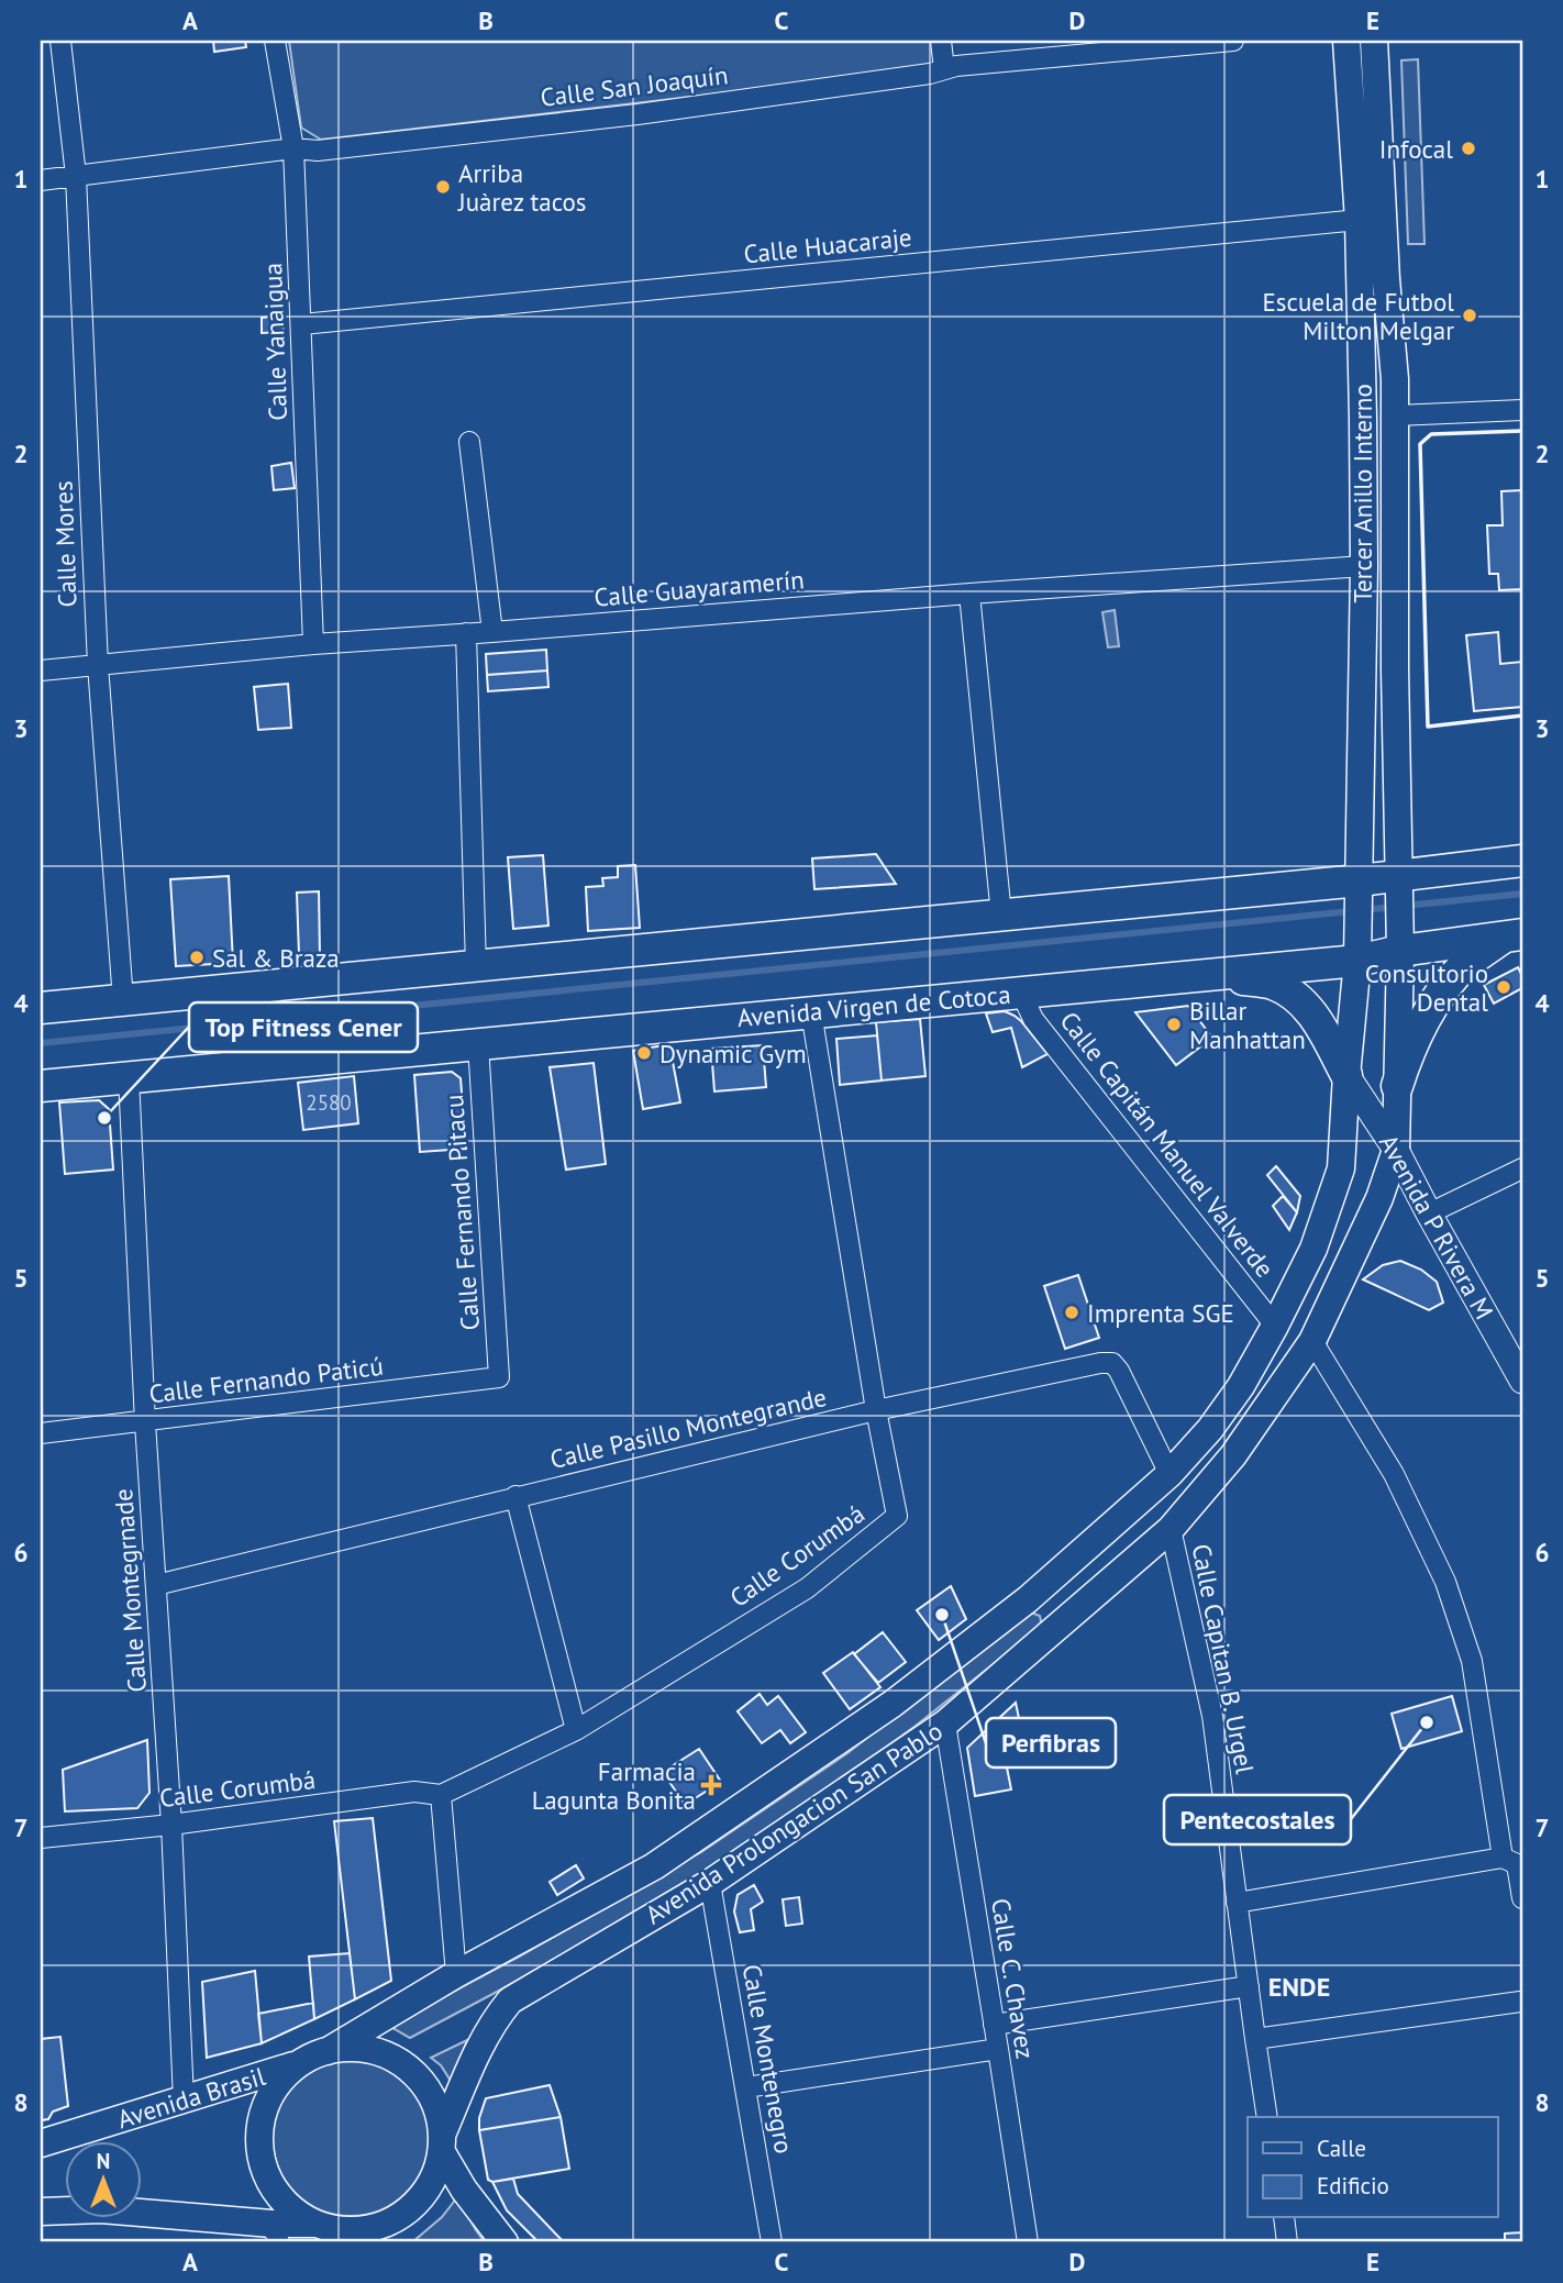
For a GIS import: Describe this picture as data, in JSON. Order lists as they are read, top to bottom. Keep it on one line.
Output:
{"streets":{"main road":["Tercer Anillo Interno","Avenida Virgen de Cotoca","Avenida Prolongacion San Pablo","Avenida Brasil"],"street":["Calle San Joaquín","Calle Huacaraje","Calle Yanaigua","Calle Mores","Calle Guayaramerín","Calle Capitán Manuel Valverde","Calle Fernando Pitacu","Avenida P Rivera M","Calle Fernando Paticú","Calle Pasillo Montegrande","Calle Corumbá","Calle Montegrnade","Calle Capitan B. Urgel","Calle C. Chavez","Calle Montenegro"]},"crossings":[["Calle San Joaquín","Calle Yanaigua"],["Calle San Joaquín","Calle Mores"],["Calle Huacaraje","Calle Yanaigua"],["Calle Huacaraje","Tercer Anillo Interno"],["Calle Yanaigua","Calle Guayaramerín"],["Tercer Anillo Interno","Calle Guayaramerín"],["Tercer Anillo Interno","Avenida Virgen de Cotoca"],["Tercer Anillo Interno","Avenida Prolongacion San Pablo"],["Calle Mores","Calle Guayaramerín"],["Avenida Virgen de Cotoca","Calle Capitán Manuel Valverde"],["Avenida Virgen de Cotoca","Calle Fernando Pitacu"],["Avenida Virgen de Cotoca","Calle Corumbá"],["Avenida Virgen de Cotoca","Calle Montegrnade"],["Avenida Virgen de Cotoca","Avenida Prolongacion San Pablo"],["Calle Capitán Manuel Valverde","Avenida Prolongacion San Pablo"],["Calle Fernando Pitacu","Calle Fernando Paticú"],["Avenida P Rivera M","Avenida Prolongacion San Pablo"],["Calle Fernando Paticú","Calle Montegrnade"],["Calle Pasillo Montegrande","Calle Corumbá"],["Calle Pasillo Montegrande","Calle Montegrnade"],["Calle Pasillo Montegrande","Avenida Prolongacion San Pablo"],["Calle Corumbá","Calle Montegrnade"],["Calle Montegrnade","Avenida Brasil"],["Calle Capitan B. Urgel","Avenida Prolongacion San Pablo"],["Avenida Prolongacion San Pablo","Calle C. Chavez"],["Avenida Prolongacion San Pablo","Calle Montenegro"],["Avenida Prolongacion San Pablo","Avenida Brasil"]],"districts":["ENDE"],"places":{"other":["Infocal","Arriba Juàrez tacos","Escuela de Futbol Milton Melgar","Sal & Braza","Consultorio Dental","Billar Manhattan","Dynamic Gym","Top Fitness Cener","Imprenta SGE","Perfibras","Pentecostales"],"health":["Farmacia Lagunta Bonita"]},"house_numbers":["2580"],"legend":["Calle","Edificio"],"north":"top","grid":{"columns":["A","B","C","D","E"],"rows":["1","2","3","4","5","6","7","8"]}}
